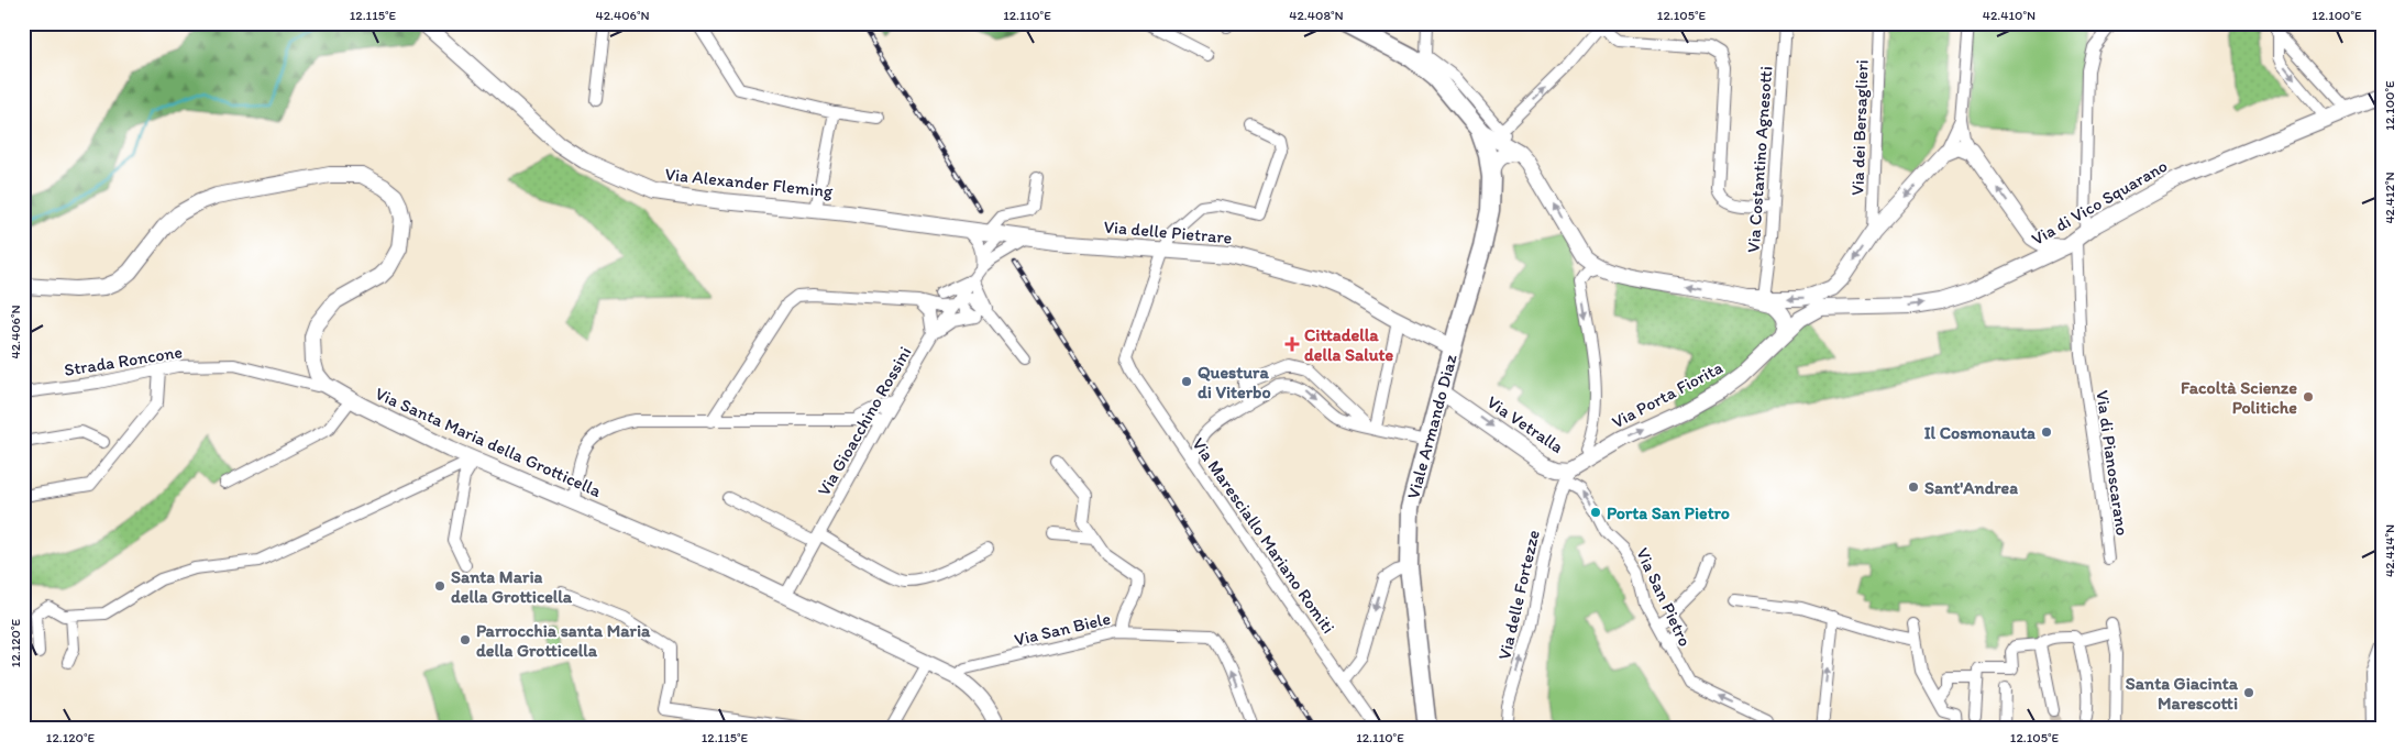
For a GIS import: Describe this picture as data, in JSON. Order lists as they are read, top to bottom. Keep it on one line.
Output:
{"streets":{"main road":["Via Alexander Fleming","Via di Vico Squarano","Via delle Pietrare","Via Porta Fiorita","Via Vetralla","Viale Armando Diaz","Via Santa Maria della Grotticella"],"street":["Via dei Bersaglieri","Via Costantino Agnesotti","Strada Roncone","Via Gioacchino Rossini","Via di Pianoscarano","Via Maresciallo Mariano Romiti","Via delle Fortezze","Via San Pietro","Via San Biele"]},"crossings":[["Via Alexander Fleming","Via delle Pietrare"],["Via di Vico Squarano","Via Porta Fiorita"],["Via di Vico Squarano","Via di Pianoscarano"],["Via delle Pietrare","Viale Armando Diaz"],["Via delle Pietrare","Via Maresciallo Mariano Romiti"],["Strada Roncone","Via Santa Maria della Grotticella"],["Via Porta Fiorita","Via Vetralla"],["Via Gioacchino Rossini","Via Santa Maria della Grotticella"],["Via Vetralla","Viale Armando Diaz"],["Via Vetralla","Via delle Fortezze"],["Via Vetralla","Via San Pietro"],["Via Santa Maria della Grotticella","Via San Biele"],["Via delle Fortezze","Via San Pietro"]],"one_way":["Via Porta Fiorita","Via Vetralla","Via delle Fortezze","Via San Pietro","Via San Biele"],"places":{"health":["Cittadella della Salute"],"other":["Questura di Viterbo","Facoltà Scienze Politiche","Il Cosmonauta","Sant'Andrea","Porta San Pietro","Santa Maria della Grotticella","Parrocchia santa Maria della Grotticella","Santa Giacinta Marescotti"]},"coordinates":["12.115°E","42.406°N","12.110°E","42.408°N","12.105°E","42.410°N","12.100°E","42.412°N","42.414°N","12.120°E"]}
